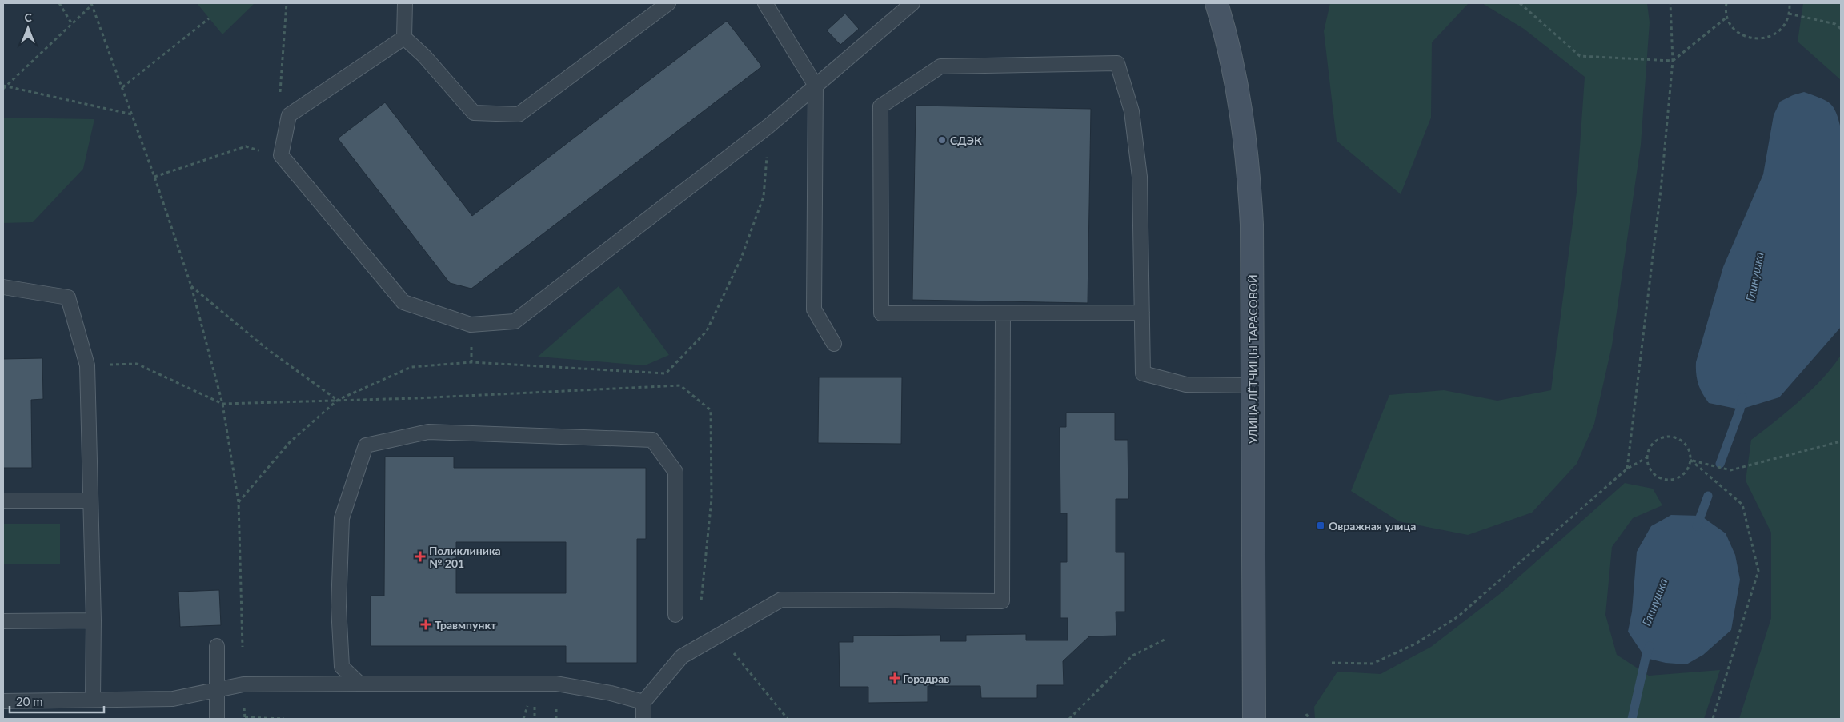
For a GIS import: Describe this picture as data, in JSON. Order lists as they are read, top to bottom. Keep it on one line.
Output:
{"streets":{"main road":["УЛИЦА ЛЁТЧИЦЫ ТАРАСОВОЙ"]},"water":["Глинушка"],"places":{"other":["СДЭК"],"transit":["Овражная улица"],"health":["Поликлиника № 201","Травмпункт","Горздрав"]},"scale_bar":"20 m","north":"top"}
